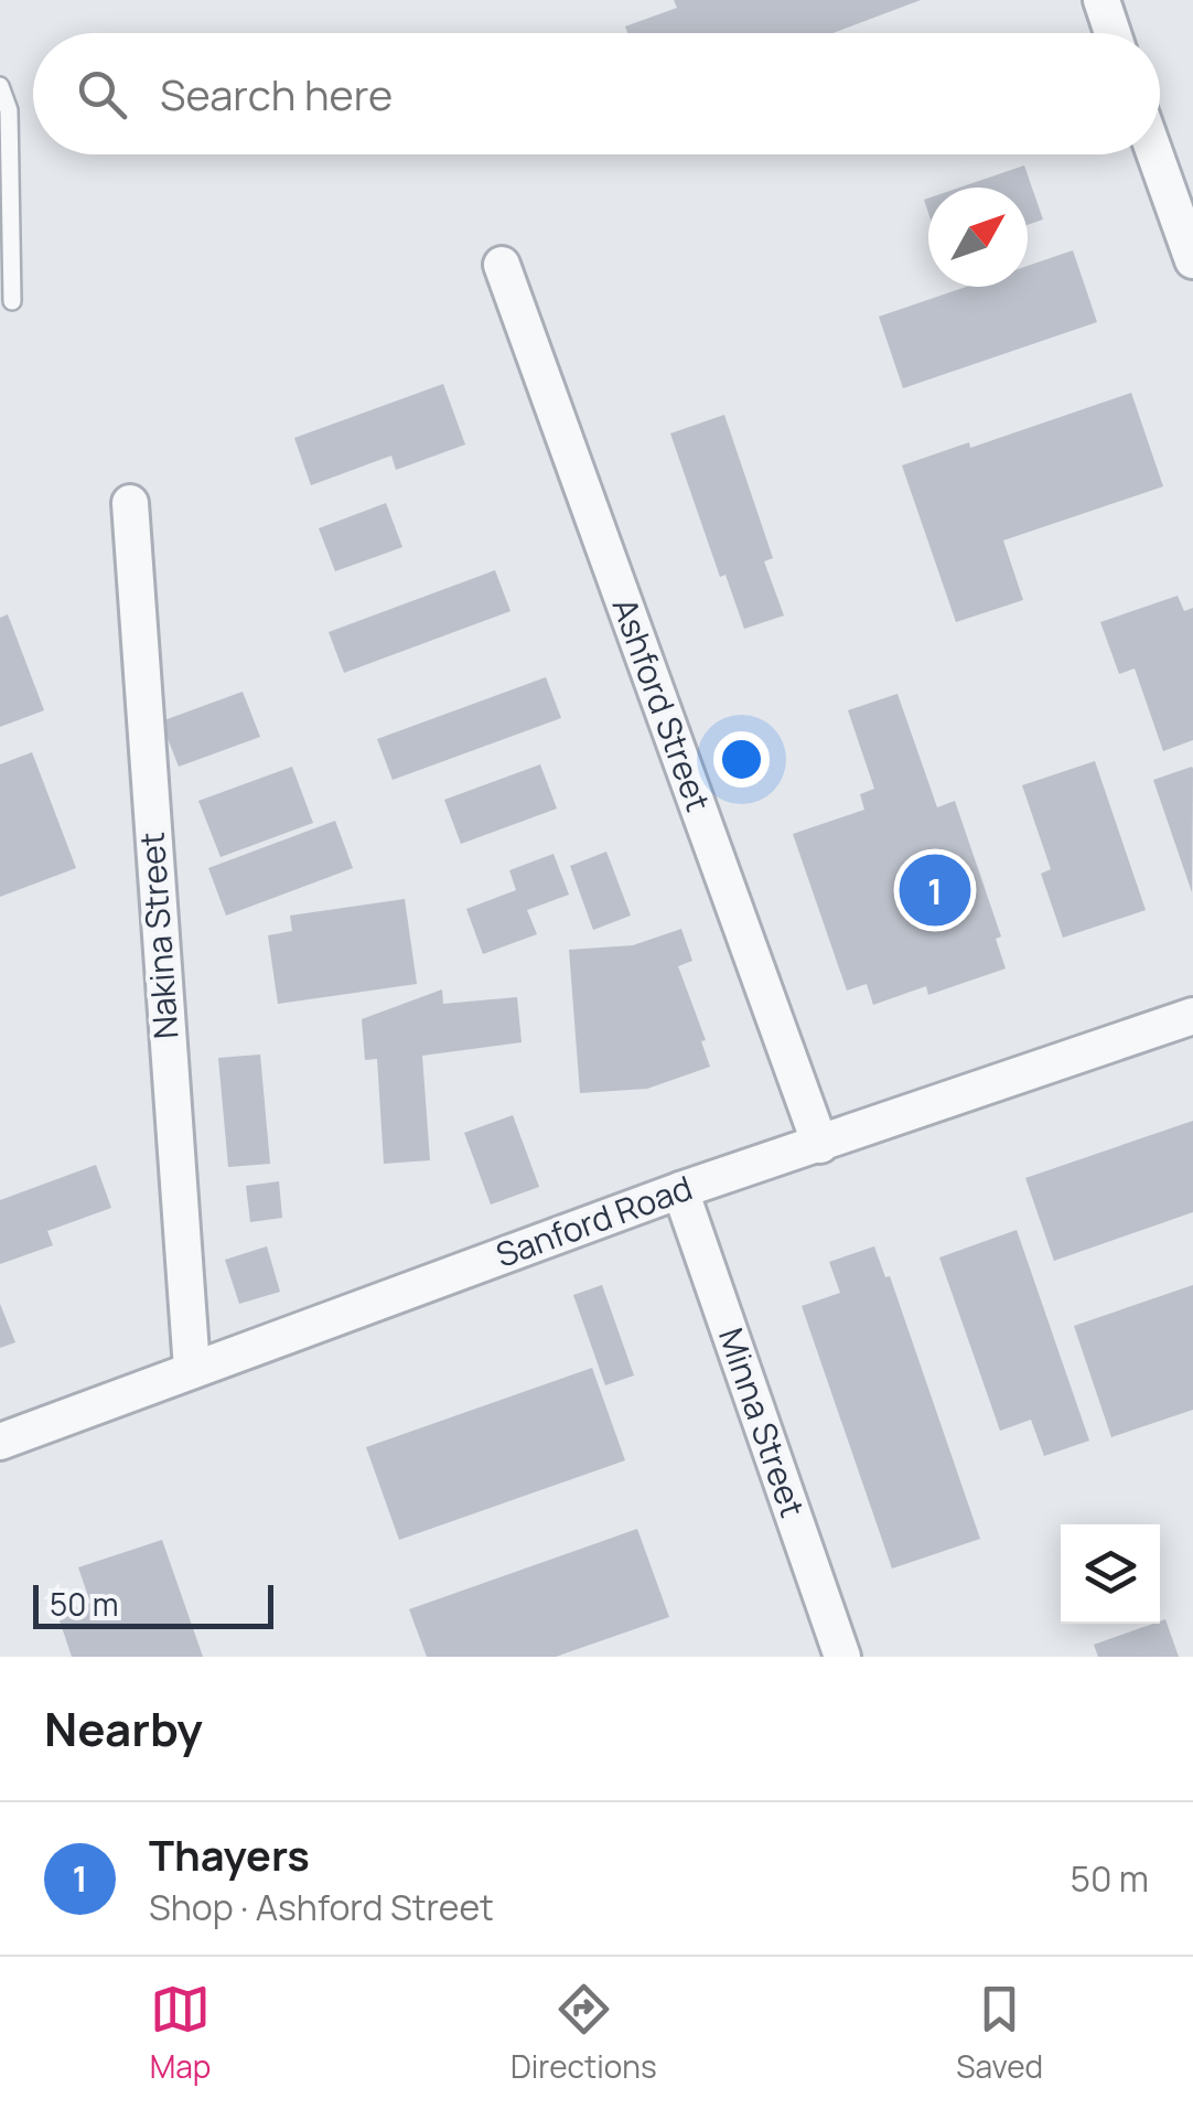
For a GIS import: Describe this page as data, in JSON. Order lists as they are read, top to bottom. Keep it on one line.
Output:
{"streets":{"street":["Ashford Street","Nakina Street","Sanford Road","Minna Street"]},"crossings":[["Ashford Street","Sanford Road"],["Nakina Street","Sanford Road"],["Sanford Road","Minna Street"]],"scale_bar":"50 m","north":"top right","page":{"search":"Search here","pins":"1","scale":"50 m","heading":"Nearby","list":[{"mark":"1","name":"Thayers","note":"Shop · Ashford Street","value":"50 m"}],"nav":["Map","Directions","Saved"]}}
